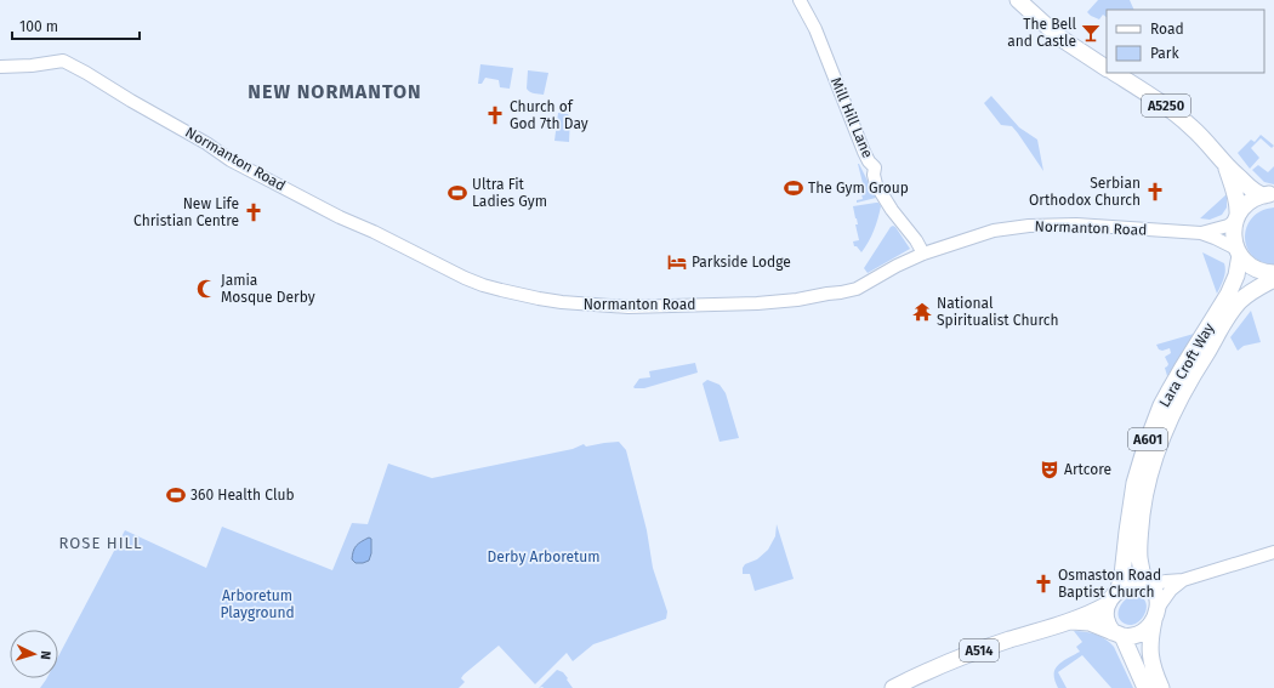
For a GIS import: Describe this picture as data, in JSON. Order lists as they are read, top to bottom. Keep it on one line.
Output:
{"streets":{"main road":["A5250","Lara Croft Way","A601","A514"],"street":["Mill Hill Lane","Normanton Road"]},"crossings":[["A5250","Normanton Road"],["A5250","A601"],["Mill Hill Lane","Normanton Road"],["Normanton Road","Lara Croft Way"],["Normanton Road","A601"],["Lara Croft Way","A601"],["Lara Croft Way","A514"],["A601","A514"]],"districts":["NEW NORMANTON","ROSE HILL"],"parks":["Derby Arboretum","Arboretum Playground"],"places":{"bar":["The Bell and Castle"],"church":["Church of God 7th Day","Serbian Orthodox Church","New Life Christian Centre","Osmaston Road Baptist Church"],"sports":["The Gym Group","Ultra Fit Ladies Gym","360 Health Club"],"hotel":["Parkside Lodge"],"mosque":["Jamia Mosque Derby"],"temple":["National Spiritualist Church"],"theatre":["Artcore"]},"legend":["Road","Park"],"scale_bar":"100 m","north":"right"}
